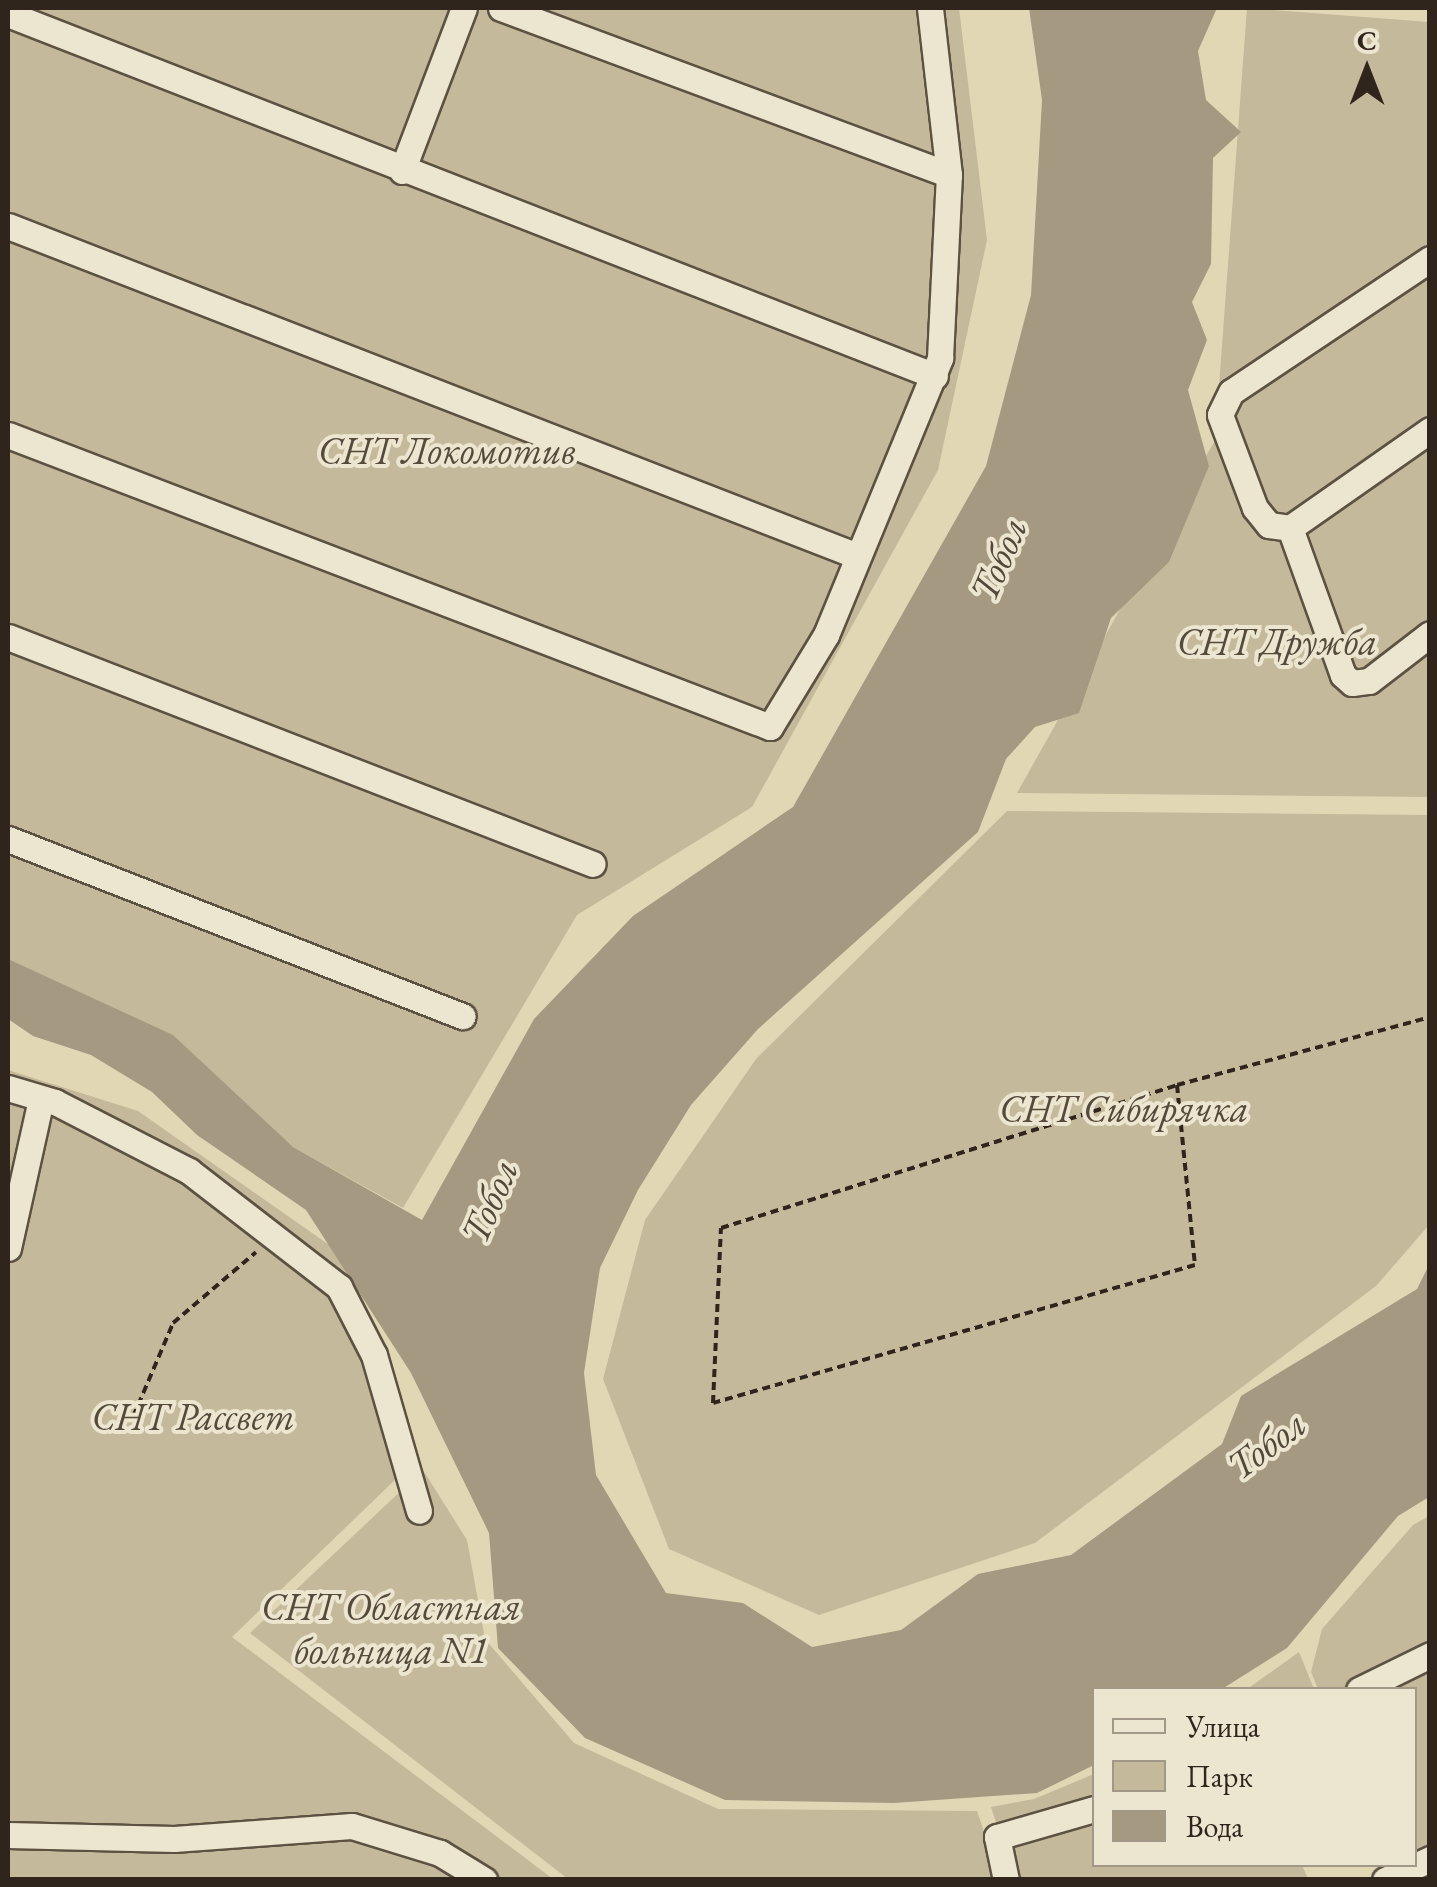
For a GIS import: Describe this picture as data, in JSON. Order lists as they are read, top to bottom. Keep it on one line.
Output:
{"water":["Тобол"],"parks":["СНТ Локомотив","СНТ Дружба","СНТ Сибирячка","СНТ Рассвет","СНТ Областная больница N1"],"legend":["Улица","Парк","Вода"],"north":"top"}
